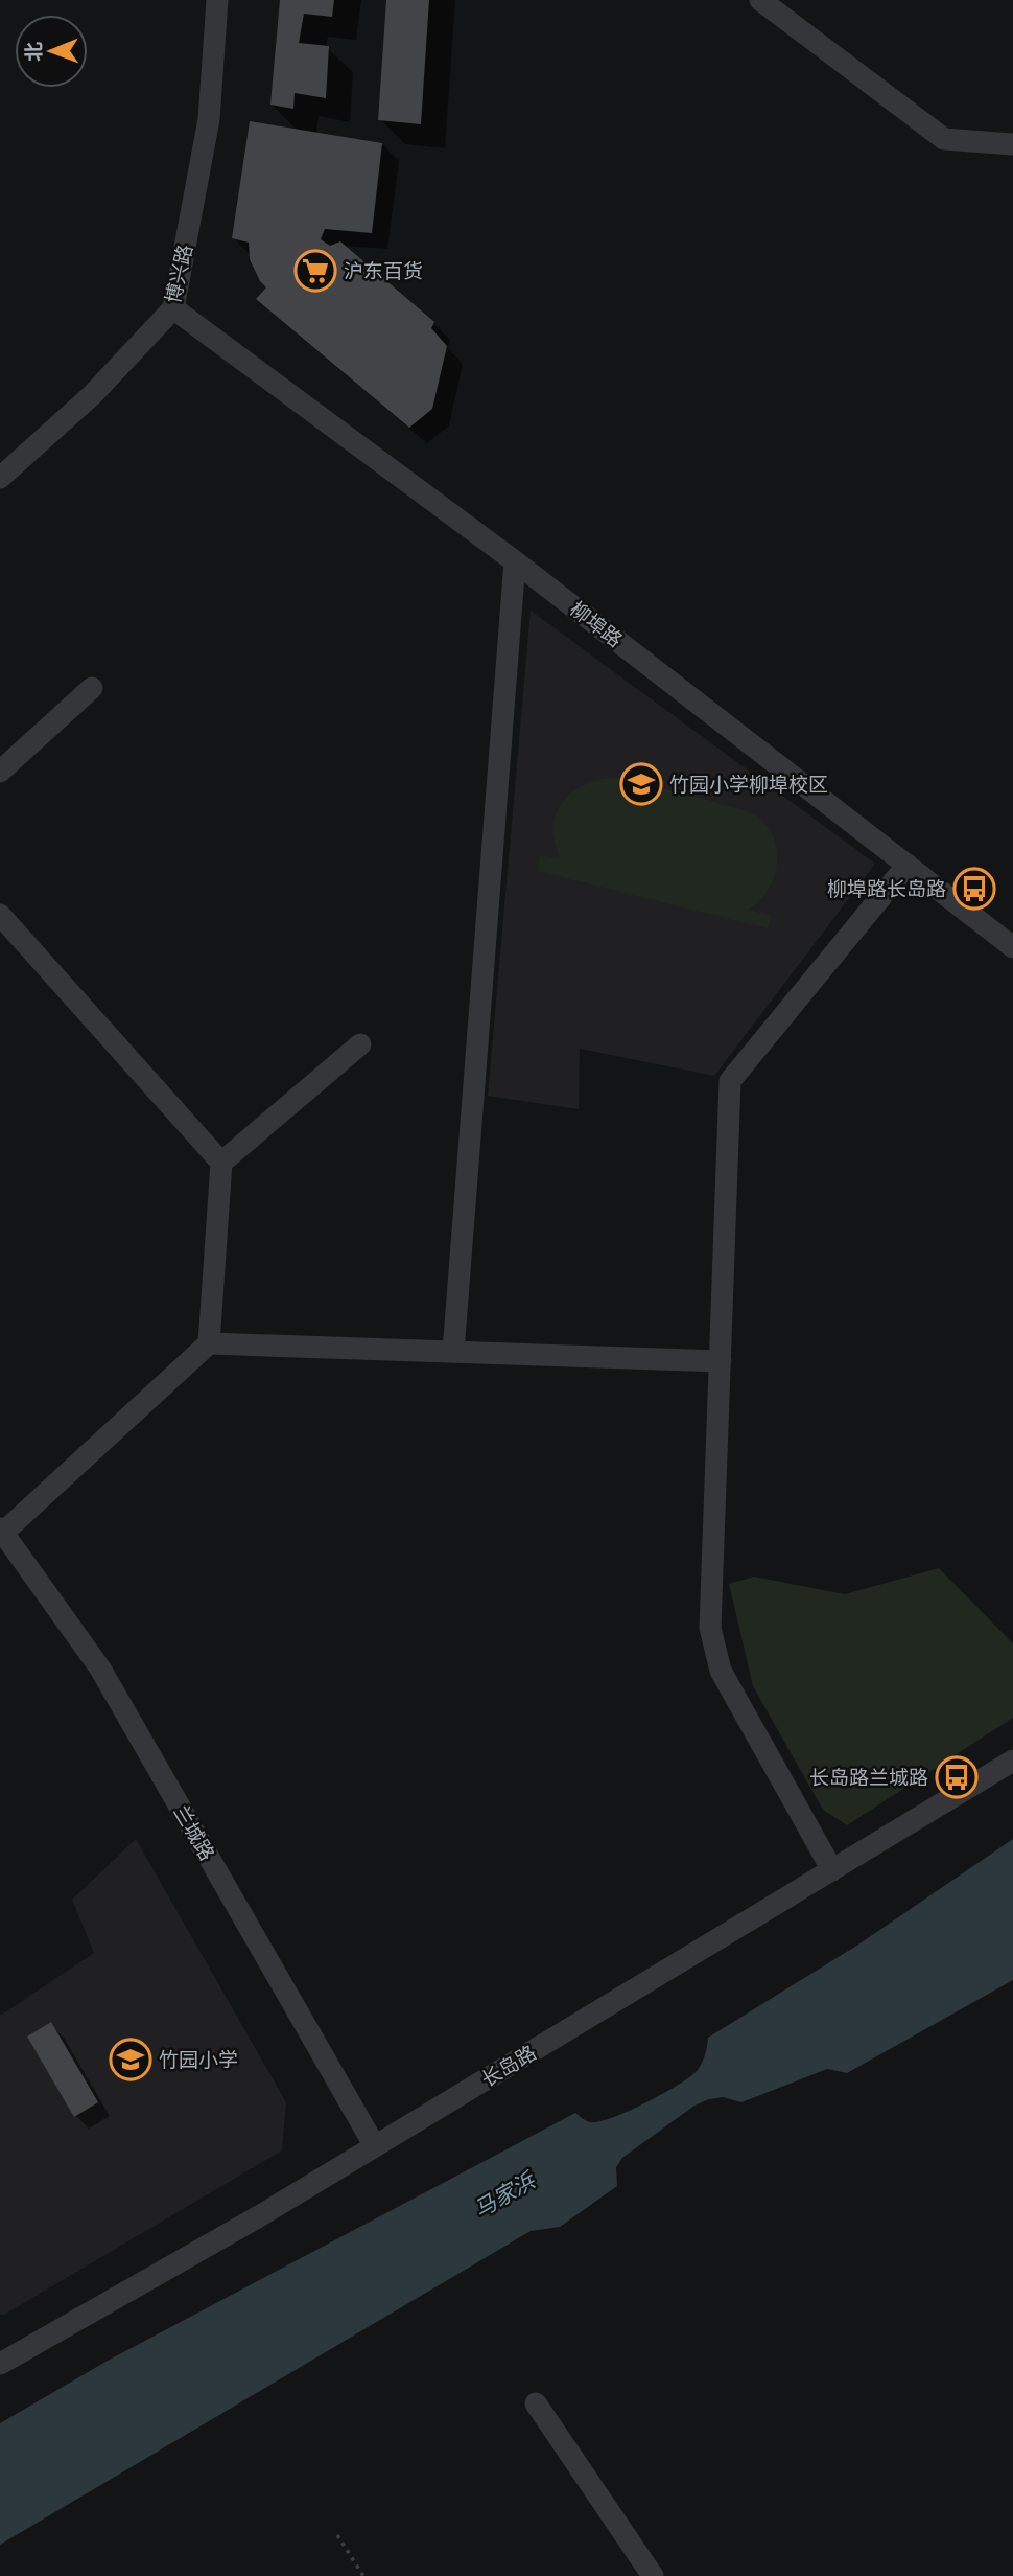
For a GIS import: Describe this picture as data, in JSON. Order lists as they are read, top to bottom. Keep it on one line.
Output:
{"streets":{"street":["博兴路","柳埠路","兰城路","长岛路"]},"crossings":[["博兴路","柳埠路"],["兰城路","长岛路"]],"water":["马家浜"],"places":{"supermarket":["沪东百货"],"school or university":["竹园小学柳埠校区","竹园小学"],"bus stop":["柳埠路长岛路","长岛路兰城路"]},"north":"left"}
